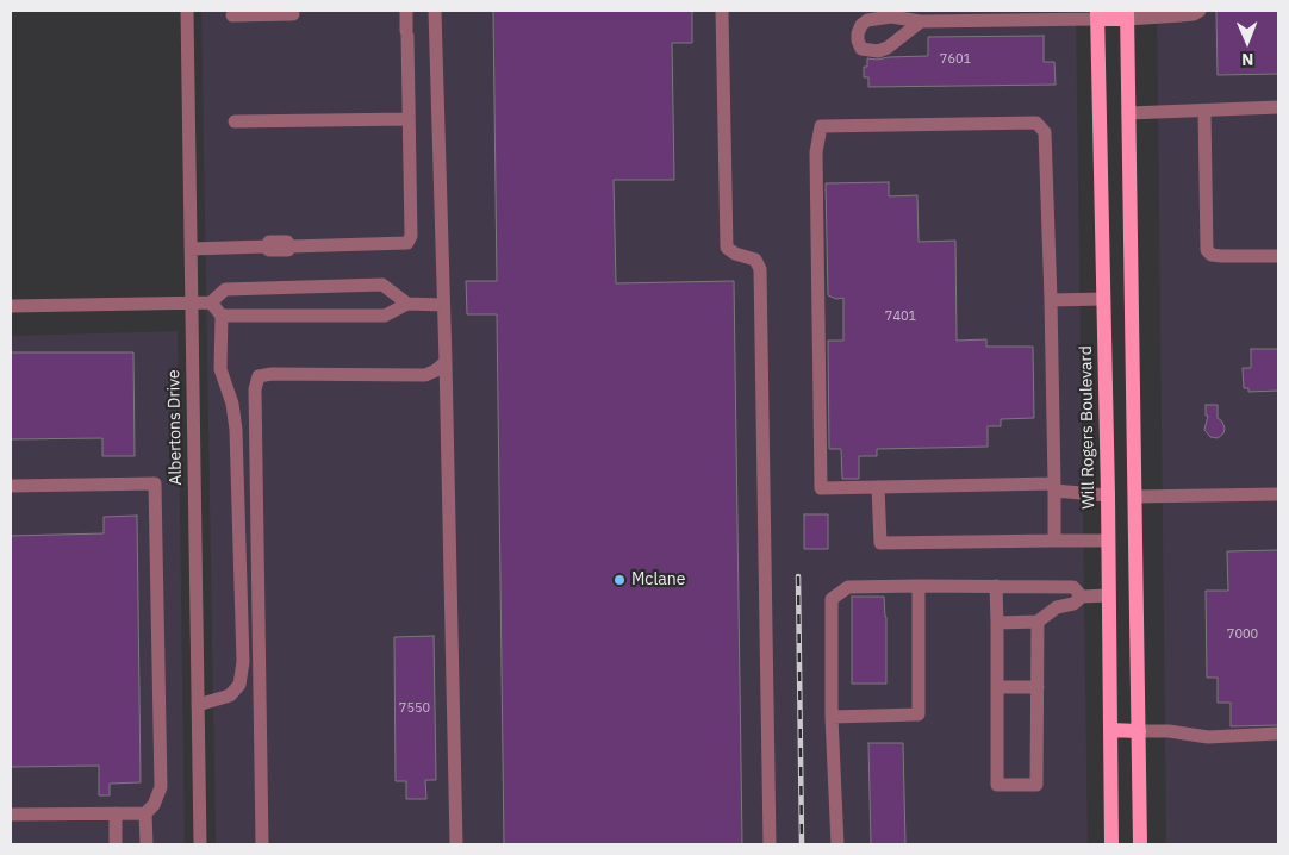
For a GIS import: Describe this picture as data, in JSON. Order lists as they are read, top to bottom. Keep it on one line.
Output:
{"streets":{"main road":["Will Rogers Boulevard"],"street":["Albertons Drive"]},"places":["Mclane"],"house_numbers":["7601","7401","7000","7550"],"north":"bottom"}
